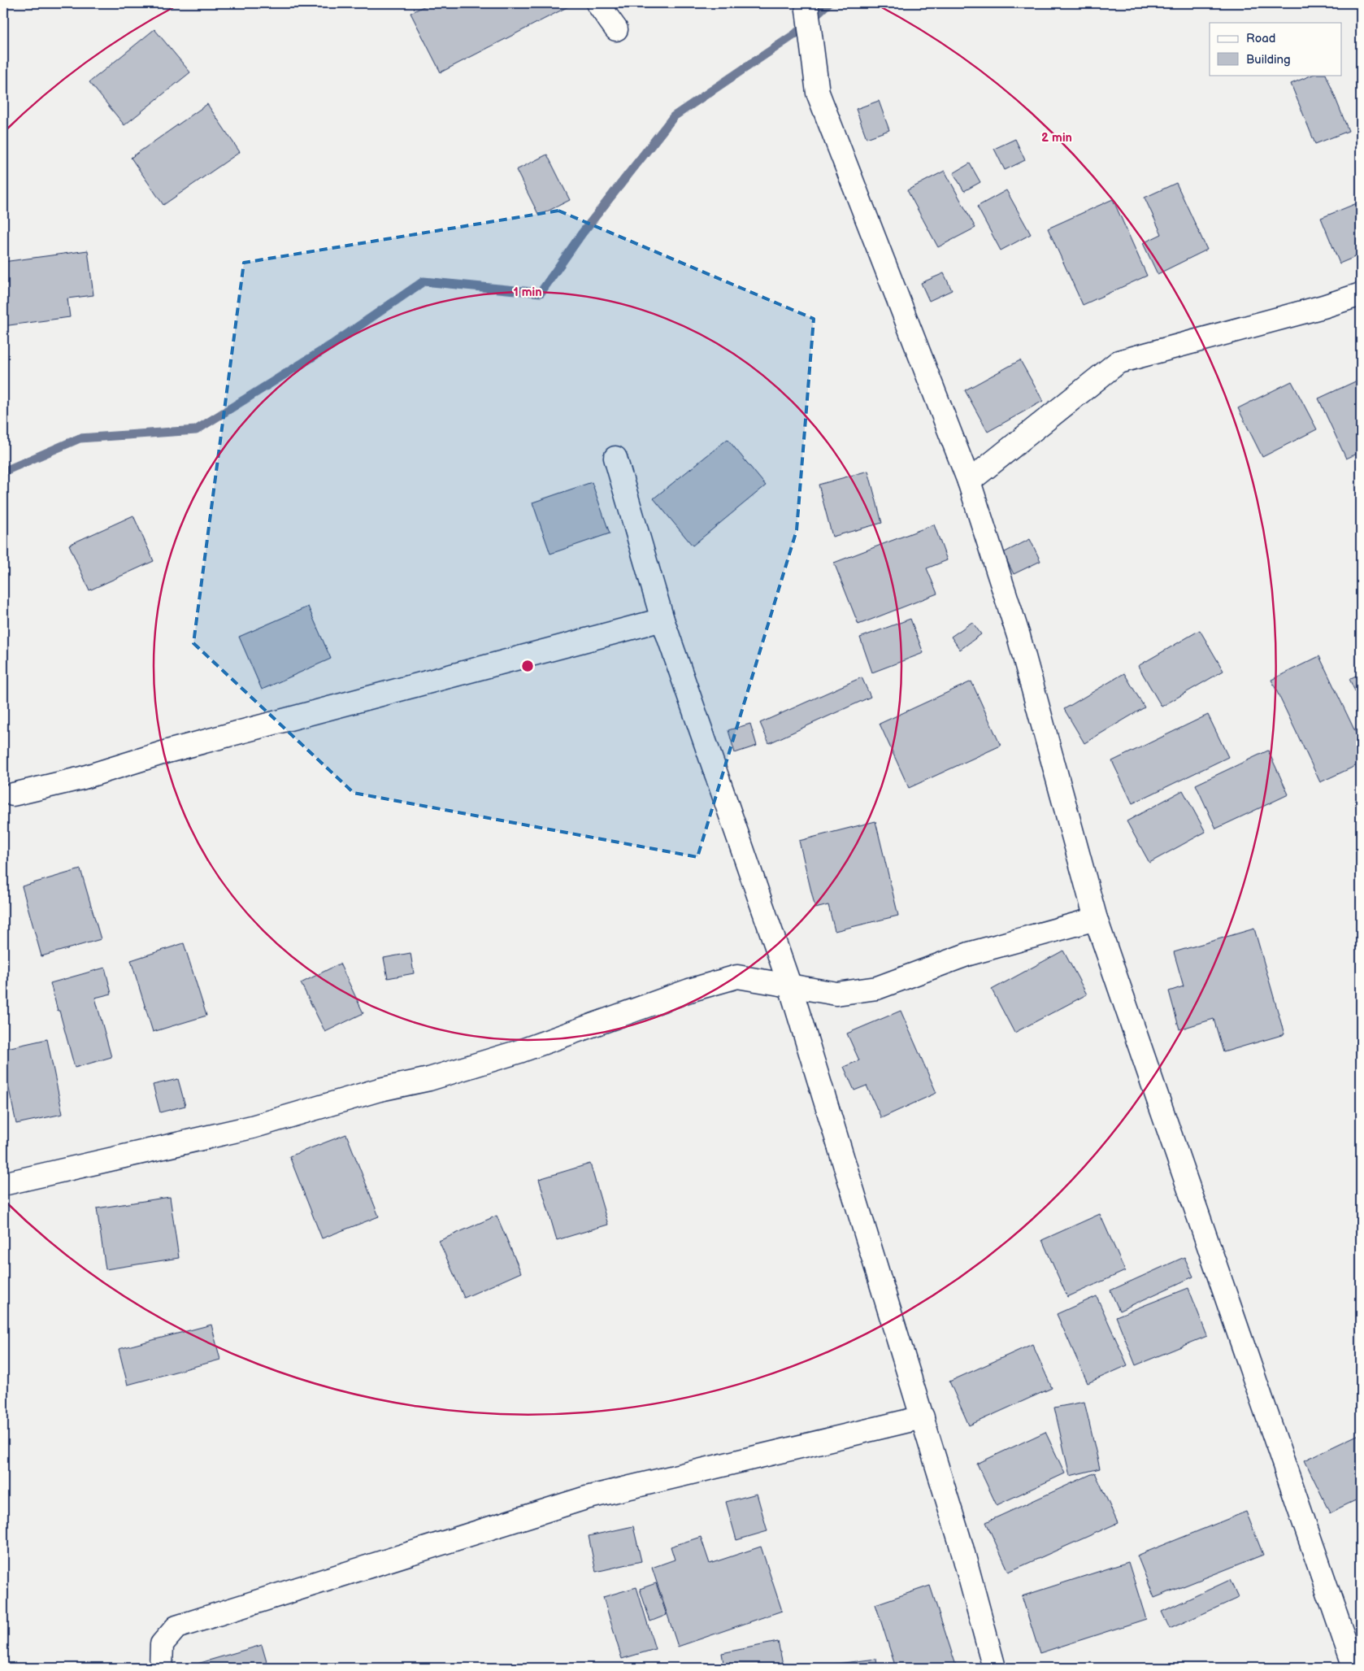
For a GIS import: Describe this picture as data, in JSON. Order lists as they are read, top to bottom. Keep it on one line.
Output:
{"legend":["Road","Building"],"rings":["2 min","1 min"]}
